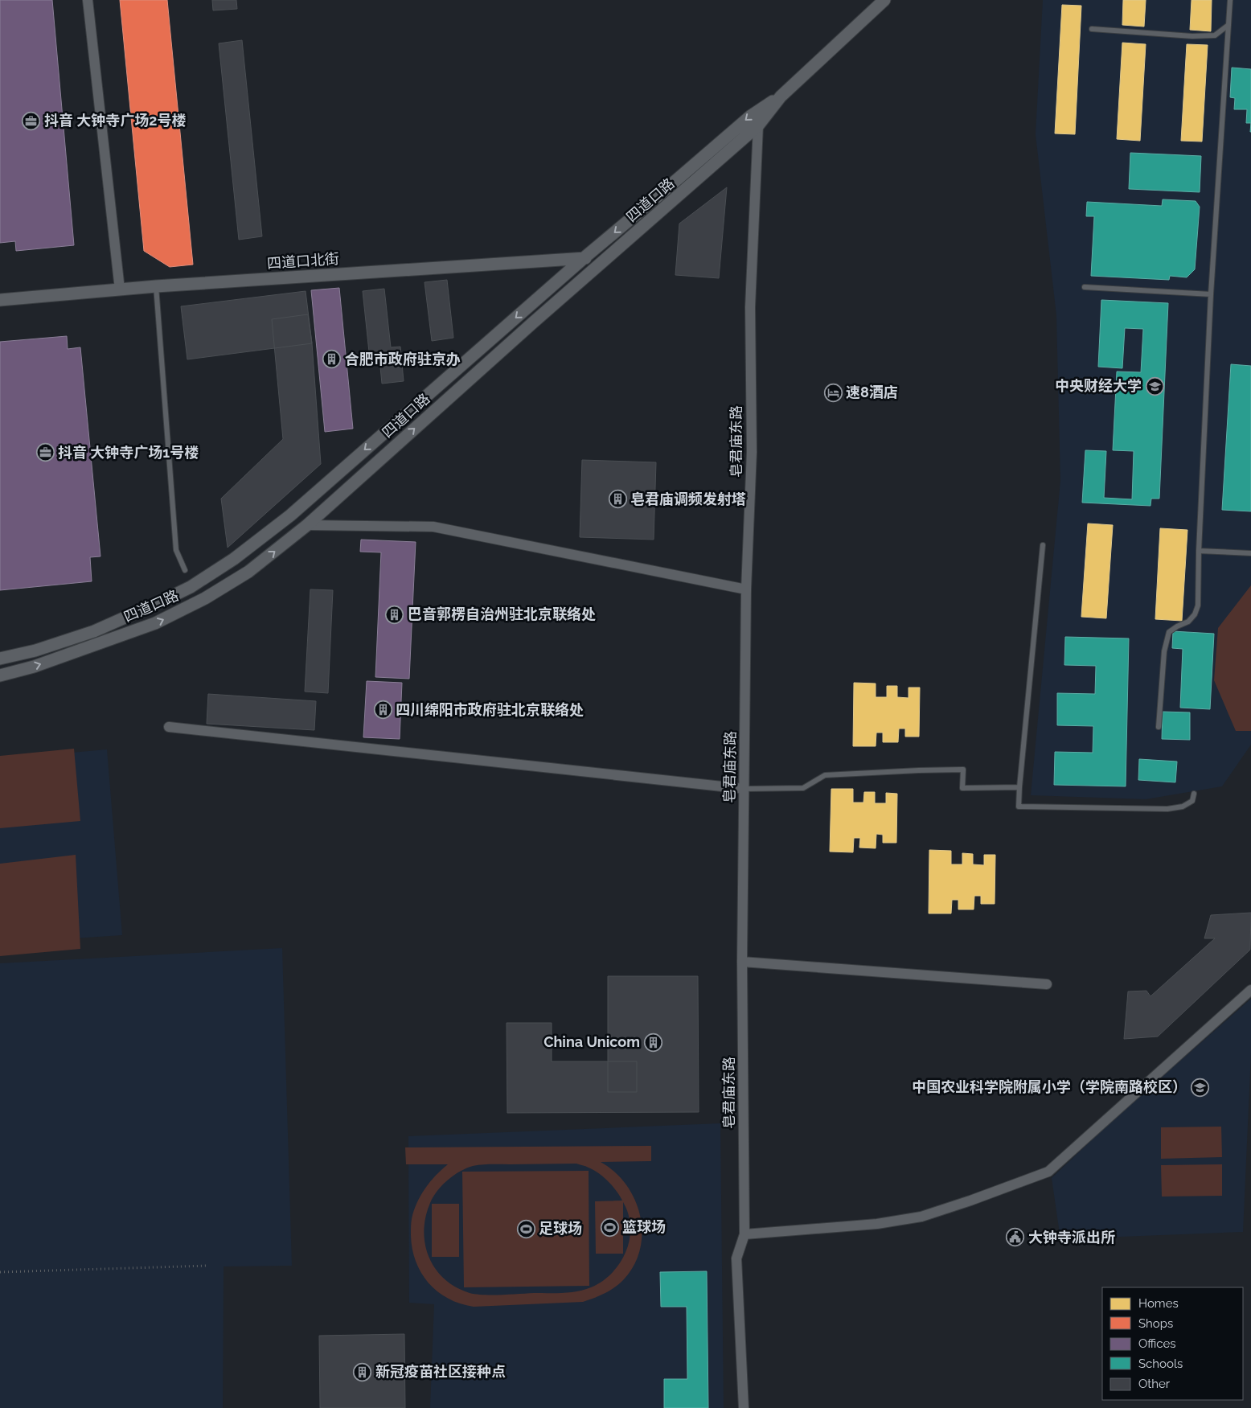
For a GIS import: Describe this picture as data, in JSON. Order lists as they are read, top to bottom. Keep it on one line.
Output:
{"streets":{"street":["四道口路","四道口北街","皂君庙东路"]},"crossings":[["四道口路","四道口北街"],["四道口路","皂君庙东路"]],"places":{"office":["抖音 大钟寺广场2号楼","抖音 大钟寺广场1号楼"],"building":["合肥市政府驻京办","皂君庙调频发射塔","巴音郭楞自治州驻北京联络处","四川绵阳市政府驻北京联络处","China Unicom","新冠疫苗社区接种点"],"school or university":["中央财经大学","中国农业科学院附属小学（学院南路校区）"],"hotel":["速8酒店"],"sports":["篮球场","足球场"],"public building":["大钟寺派出所"]},"legend":["Homes","Shops","Offices","Schools","Other"]}
